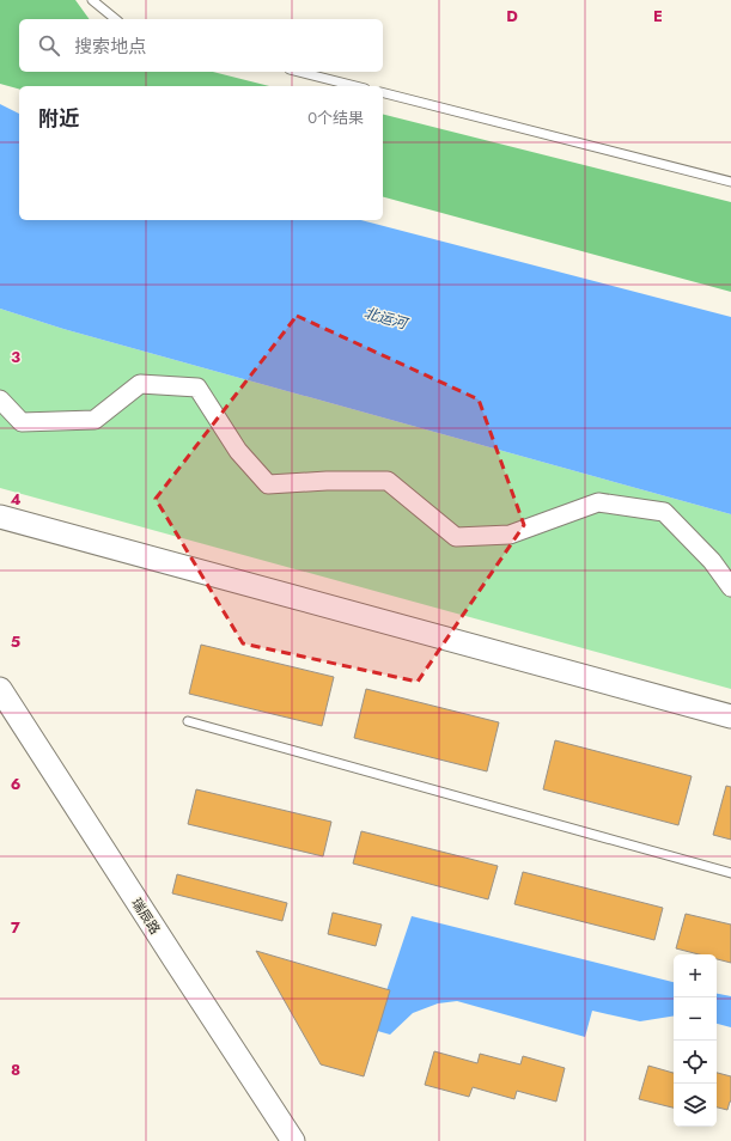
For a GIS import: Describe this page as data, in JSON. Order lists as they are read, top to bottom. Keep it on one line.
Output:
{"streets":{"street":["瑞辰路"]},"water":["北运河"],"page":{"search":"搜索地点","heading":["附近","0个结果"],"map_buttons":["+","−"]},"grid":{"columns":["D","E"],"rows":["3","4","5","6","7","8"]}}
